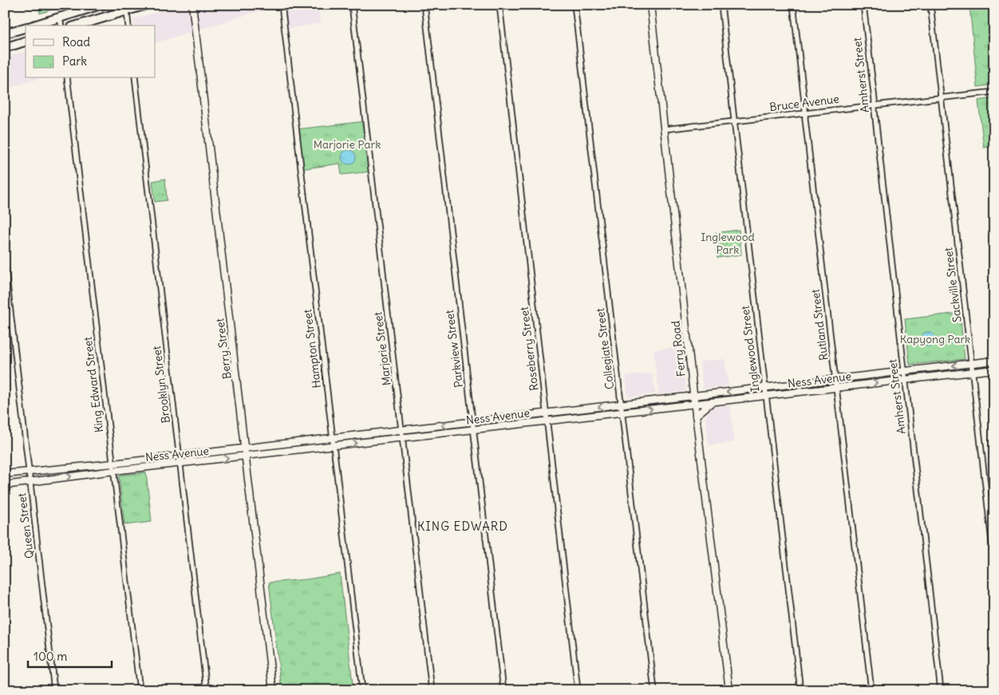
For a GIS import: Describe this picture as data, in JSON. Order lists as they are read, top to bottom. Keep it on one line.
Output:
{"streets":{"main road":["Berry Street","Ferry Road","Ness Avenue"],"street":["Amherst Street","Bruce Avenue","Sackville Street","Rutland Street","Hampton Street","Marjorie Street","Parkview Street","Roseberry Street","Collegiate Street","Inglewood Street","King Edward Street","Brooklyn Street","Queen Street"]},"crossings":[["Amherst Street","Bruce Avenue"],["Amherst Street","Ness Avenue"],["Bruce Avenue","Sackville Street"],["Bruce Avenue","Rutland Street"],["Bruce Avenue","Ferry Road"],["Bruce Avenue","Inglewood Street"],["Sackville Street","Ness Avenue"],["Rutland Street","Ness Avenue"],["Berry Street","Ness Avenue"],["Hampton Street","Ness Avenue"],["Marjorie Street","Ness Avenue"],["Parkview Street","Ness Avenue"],["Roseberry Street","Ness Avenue"],["Collegiate Street","Ness Avenue"],["Ferry Road","Ness Avenue"],["Inglewood Street","Ness Avenue"],["Ness Avenue","King Edward Street"],["Ness Avenue","Brooklyn Street"],["Ness Avenue","Queen Street"]],"districts":["KING EDWARD"],"parks":["Marjorie Park","Inglewood Park","Kapyong Park"],"legend":["Road","Park"],"scale_bar":"100 m"}
